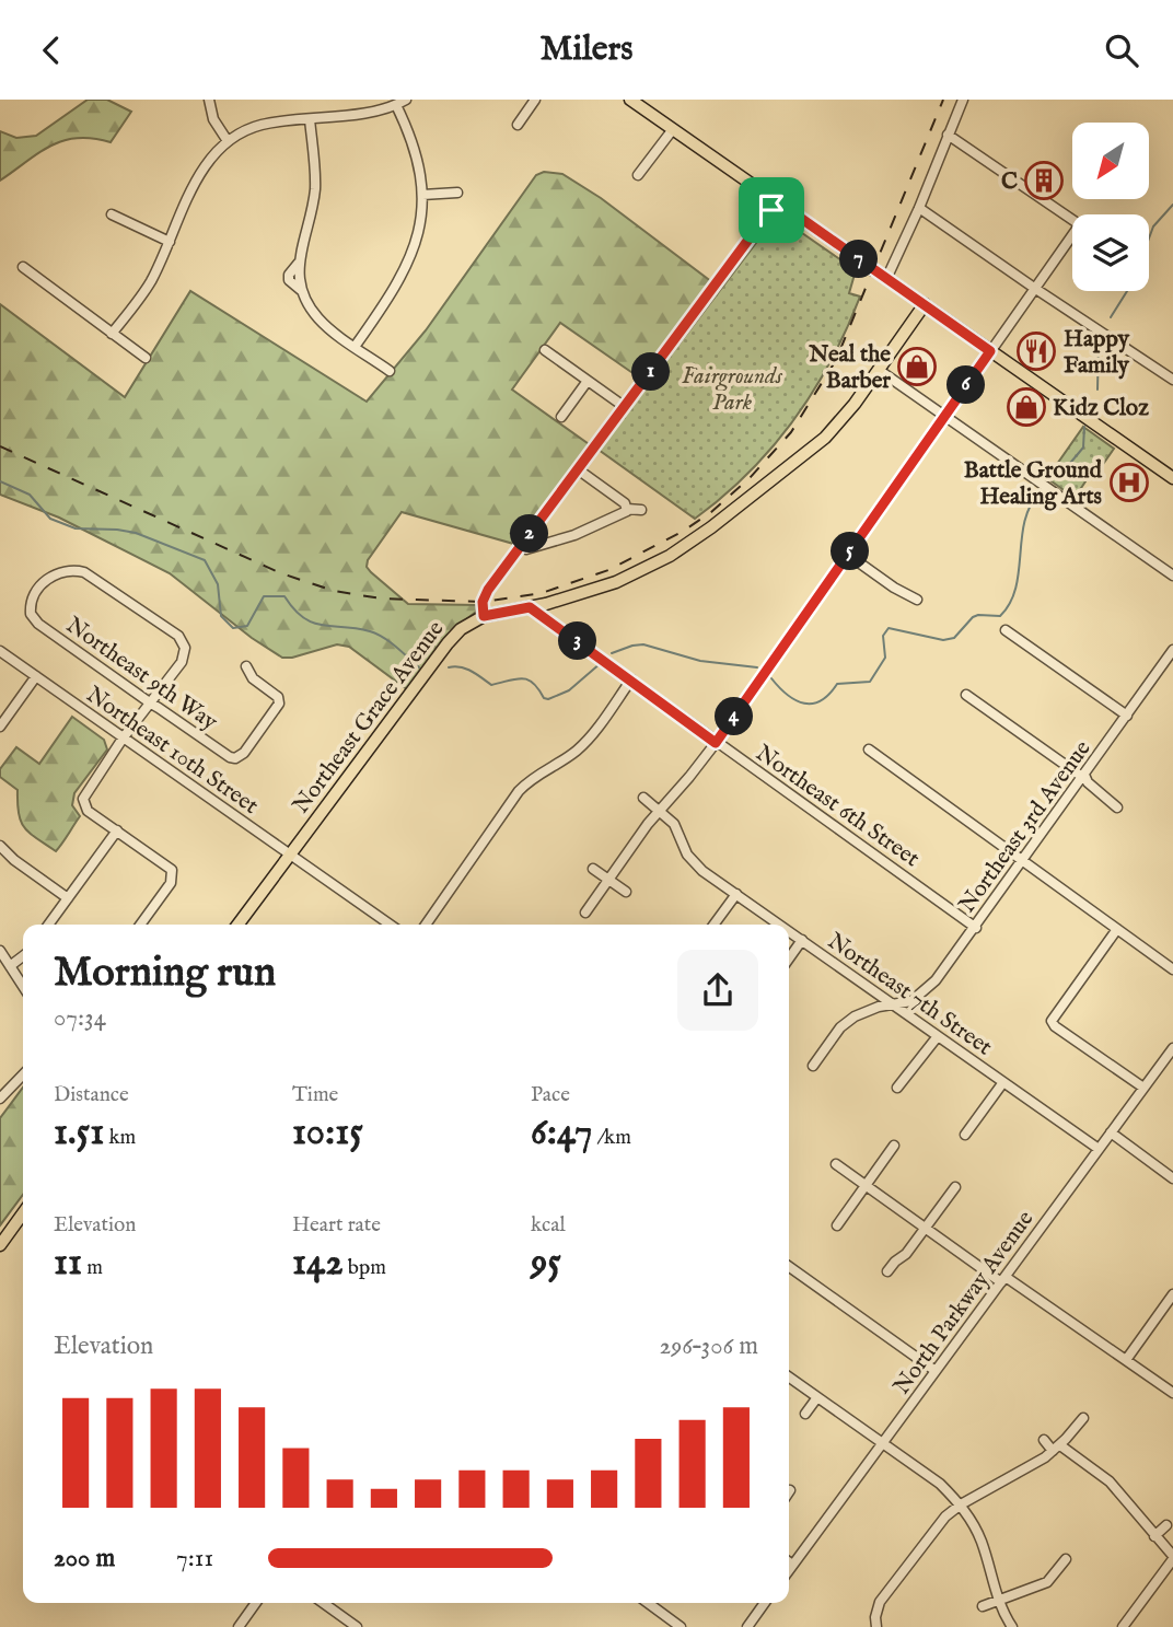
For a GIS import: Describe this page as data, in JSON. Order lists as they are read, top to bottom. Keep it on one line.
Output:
{"streets":{"main road":["Northeast Grace Avenue"],"street":["Northeast 9th Way","Northeast 10th Street","Northeast 6th Street","Northeast 3rd Avenue","Northeast 7th Street","North Parkway Avenue"]},"crossings":[["Northeast Grace Avenue","Northeast 10th Street"],["Northeast Grace Avenue","Northeast 6th Street"],["Northeast 6th Street","Northeast 3rd Avenue"],["Northeast 3rd Avenue","Northeast 7th Street"],["Northeast 7th Street","North Parkway Avenue"]],"parks":["Fairgrounds Park"],"places":{"building":["C"],"restaurant":["Happy Family"],"shop":["Neal the Barber","Kidz Cloz"],"hospital":["Battle Ground Healing Arts"]},"north":"bottom left","page":{"header":"Milers","pins":["7","1","6","2","5","3","4"],"heading":["Morning run","07:34"],"stats":[["Distance","1.51 km"],["Time","10:15"],["Pace","6:47 /km"],["Elevation","11 m"],["Heart rate","142 bpm"],["kcal","95"]],"chart":["Elevation","296–306 m"],"list":[{"name":"200 m","note":"7:11"}]}}
